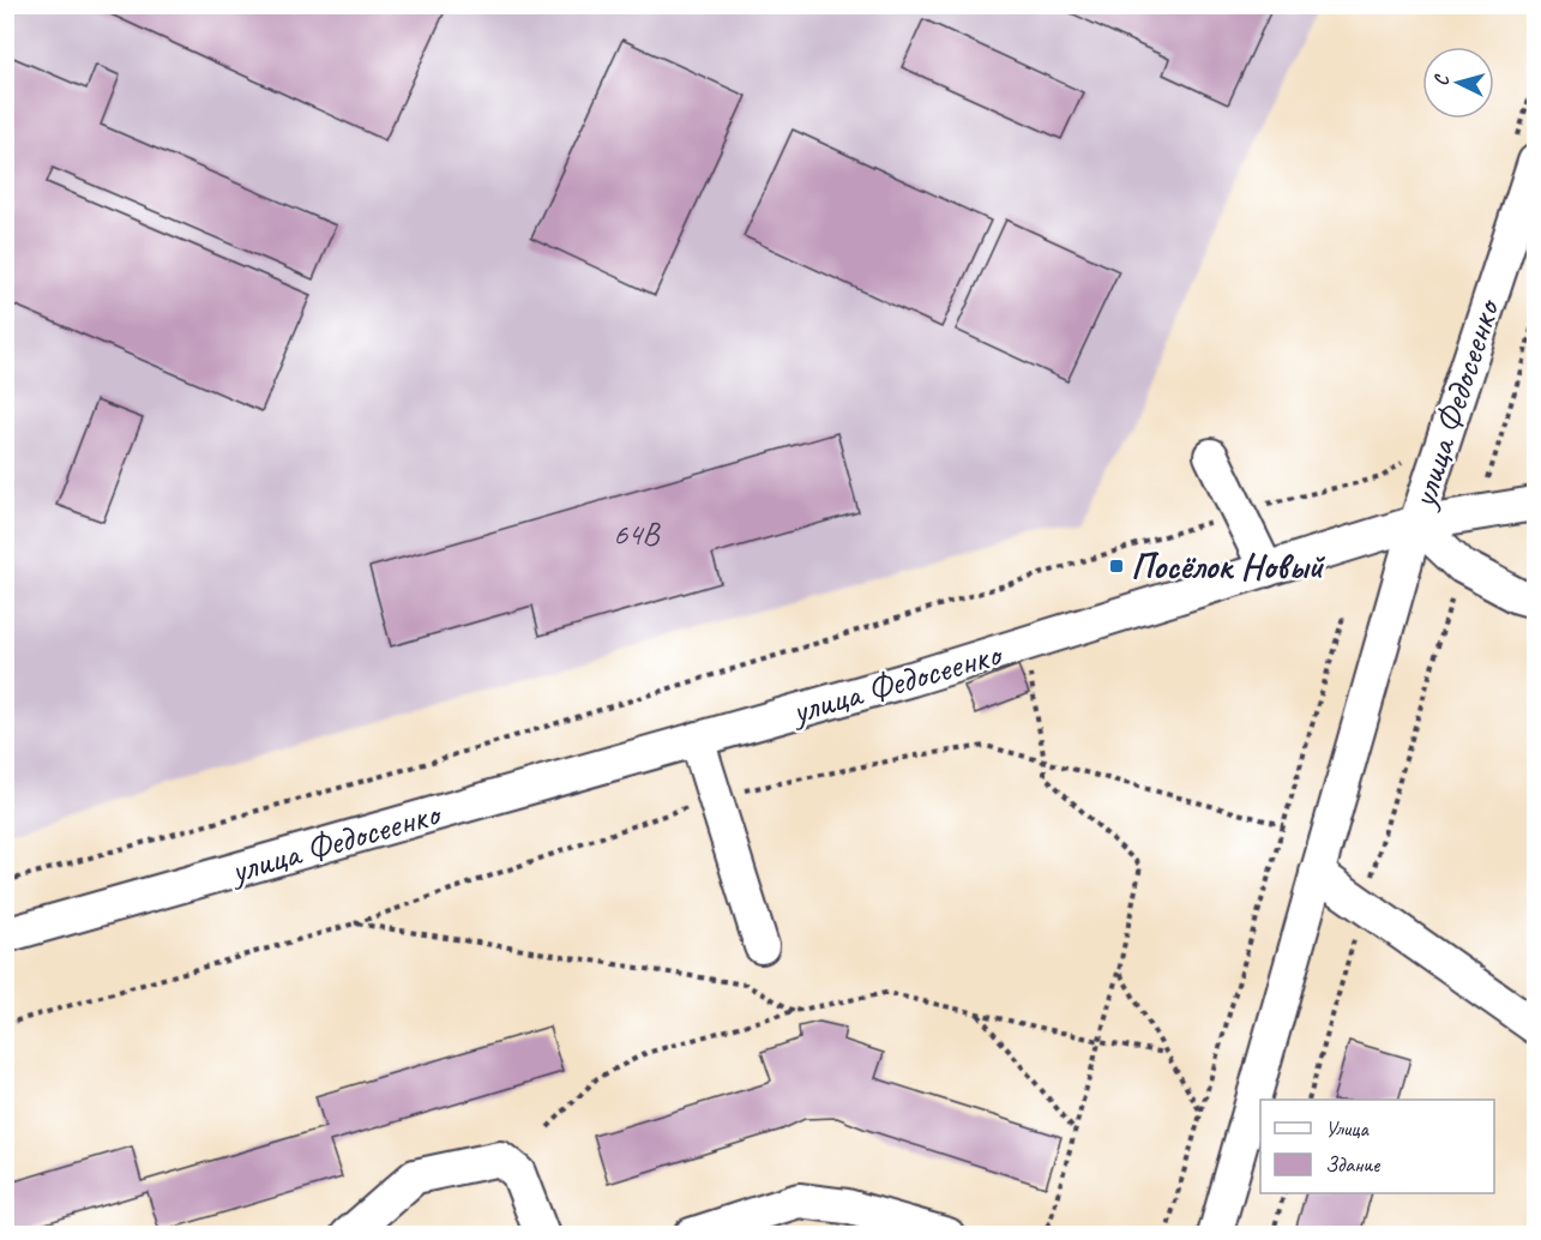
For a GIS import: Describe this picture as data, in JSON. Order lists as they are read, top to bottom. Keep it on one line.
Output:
{"streets":{"street":["улица Федосеенко"]},"places":{"transit":["Посёлок Новый"]},"house_numbers":["64В"],"legend":["Улица","Здание"],"north":"left"}
